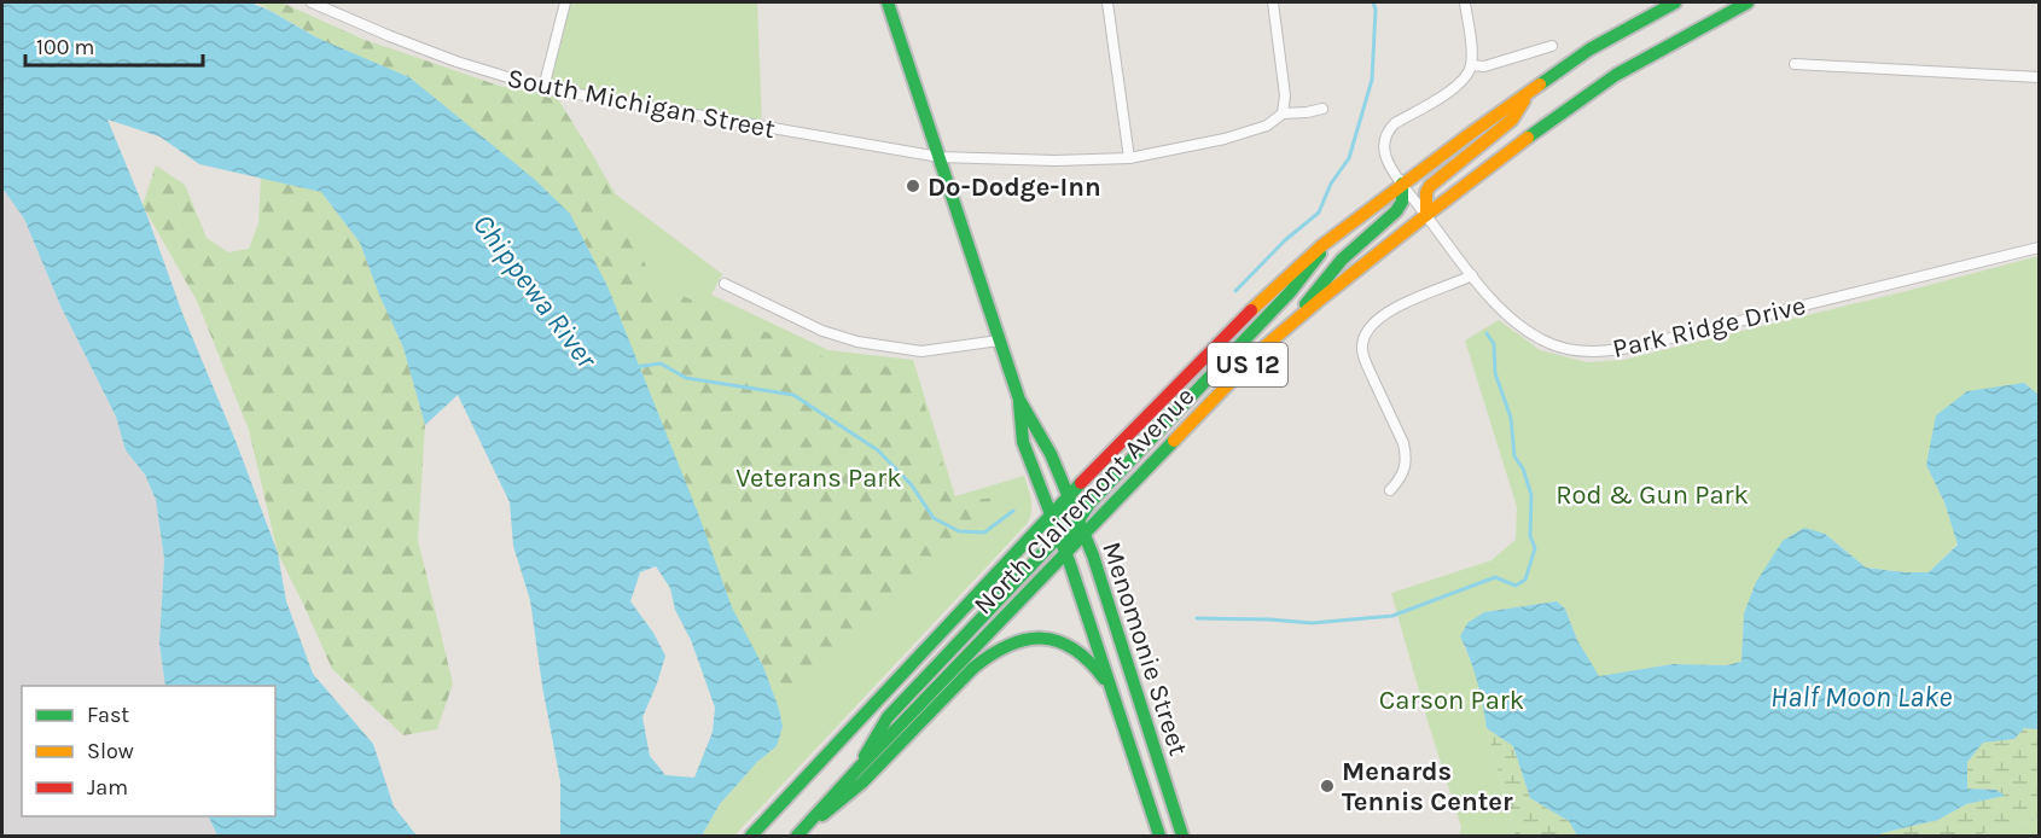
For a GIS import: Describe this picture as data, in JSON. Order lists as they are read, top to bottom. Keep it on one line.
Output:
{"streets":{"main road":["US 12","North Clairemont Avenue","Menomonie Street"],"street":["South Michigan Street","Park Ridge Drive"]},"crossings":[["South Michigan Street","Menomonie Street"],["Park Ridge Drive","North Clairemont Avenue"],["North Clairemont Avenue","Menomonie Street"]],"water":["Chippewa River","Half Moon Lake"],"parks":["Veterans Park","Rod & Gun Park","Carson Park"],"places":["Do-Dodge-Inn","Menards Tennis Center"],"legend":["Fast","Slow","Jam"],"scale_bar":"100 m"}
